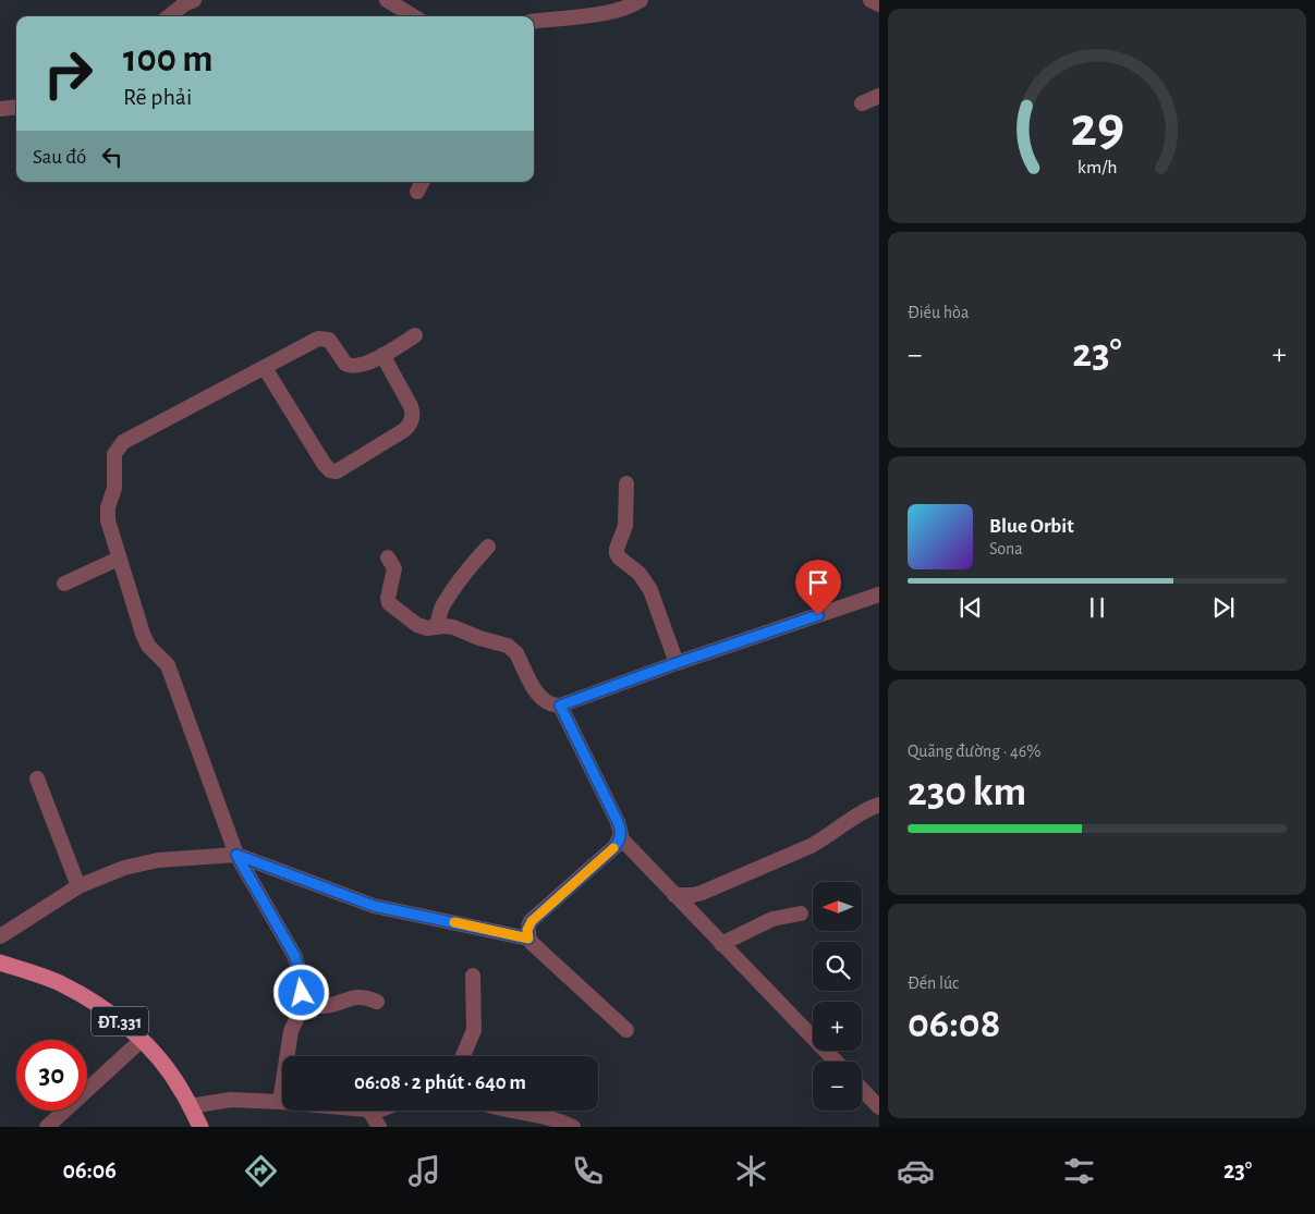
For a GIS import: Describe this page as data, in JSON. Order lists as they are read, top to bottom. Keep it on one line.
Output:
{"streets":{"main road":["ĐT.331"]},"north":"left","page":{"turn":["100 m","Rẽ phải"],"then":"Sau đó","tile":["Điều hòa",["Quãng đường · 46%","230 km"],["Đến lúc","06:08"]],"heat":["−","23°","+"],"song":["Blue Orbit","Sona"],"map_buttons":["+","−"],"limit":"30","trip":"06:08 · 2 phút · 640 m","tabs":["06:06","23°"],"gauge":["29","km/h"]}}
